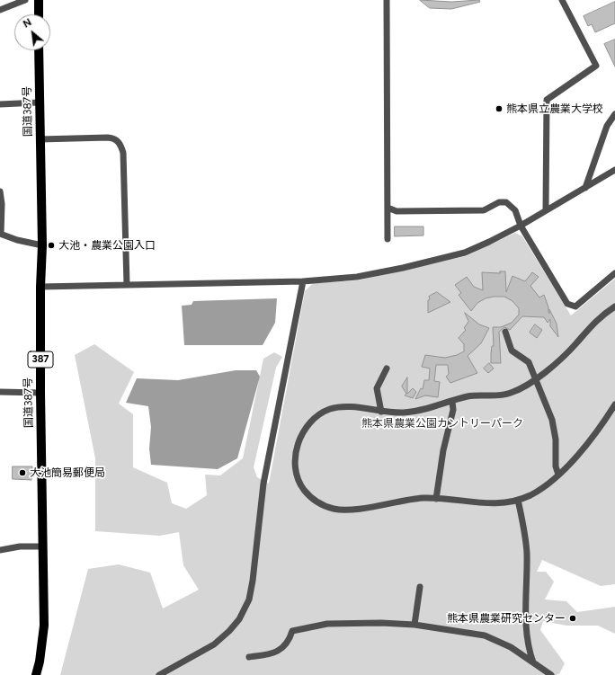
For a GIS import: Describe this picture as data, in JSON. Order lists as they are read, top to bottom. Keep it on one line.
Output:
{"streets":{"highway":["国道387号","387"]},"parks":["熊本県農業公園カントリーパーク"],"places":["熊本県立農業大学校","大池・農業公園入口","大池簡易郵便局","熊本県農業研究センター"],"north":"top left"}
